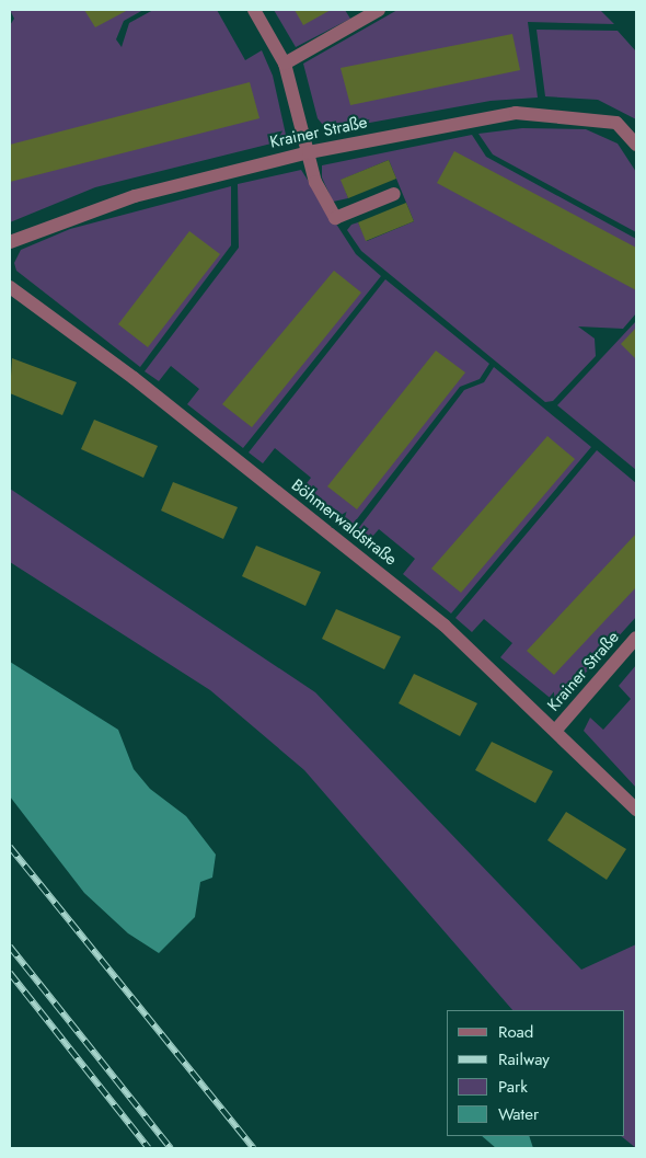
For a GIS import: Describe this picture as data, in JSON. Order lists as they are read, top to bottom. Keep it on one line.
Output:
{"streets":{"street":["Krainer Straße","Böhmerwaldstraße"]},"crossings":[["Krainer Straße","Böhmerwaldstraße"]],"legend":["Road","Railway","Park","Water"]}
